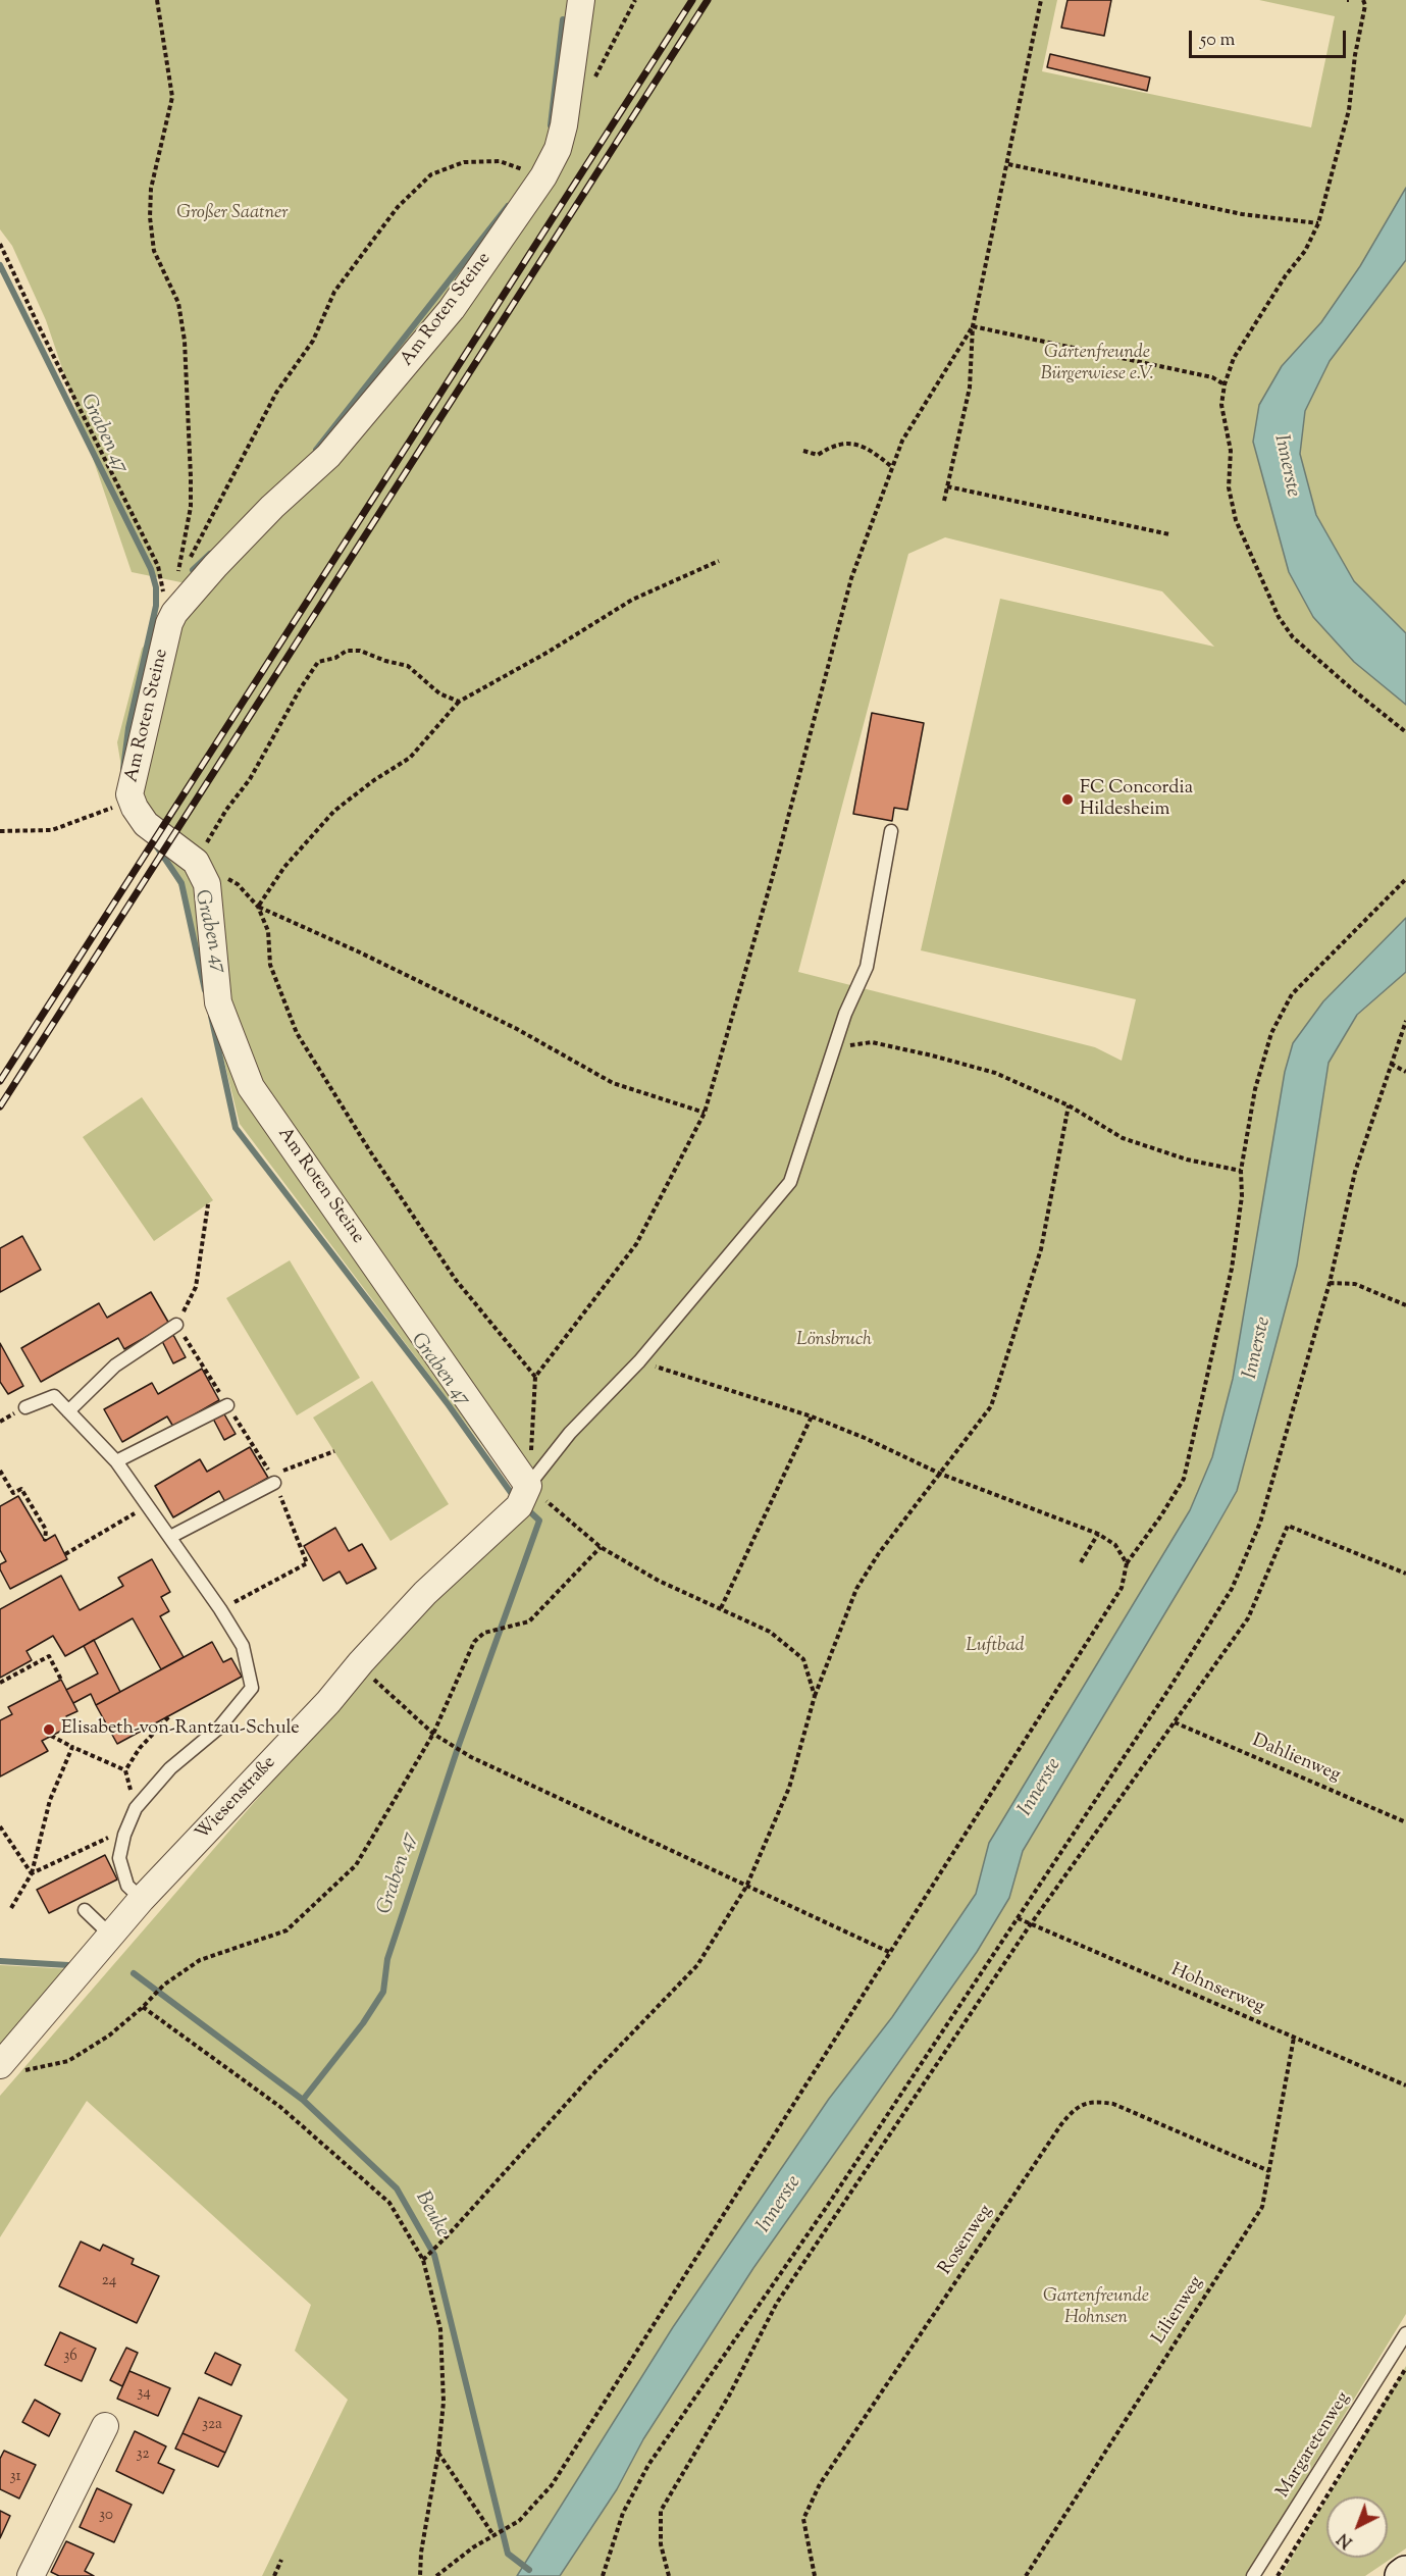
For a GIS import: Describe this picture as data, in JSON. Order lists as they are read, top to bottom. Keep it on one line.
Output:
{"streets":{"street":["Am Roten Steine","Wiesenstraße"],"lane":["Margaretenweg"],"path":["Dahlienweg","Hohnserweg","Rosenweg","Lilienweg"]},"crossings":[["Am Roten Steine","Wiesenstraße"],["Hohnserweg","Lilienweg"],["Rosenweg","Lilienweg"]],"water":["Graben 47","Innerste","Beuke"],"parks":["Großer Saatner","Gartenfreunde Bürgerwiese e.V.","Lönsbruch","Luftbad","Gartenfreunde Hohnsen"],"places":["FC Concordia Hildesheim","Elisabeth-von-Rantzau-Schule"],"house_numbers":["24","36","34","32a","32","31","30"],"scale_bar":"50 m","north":"bottom left"}
